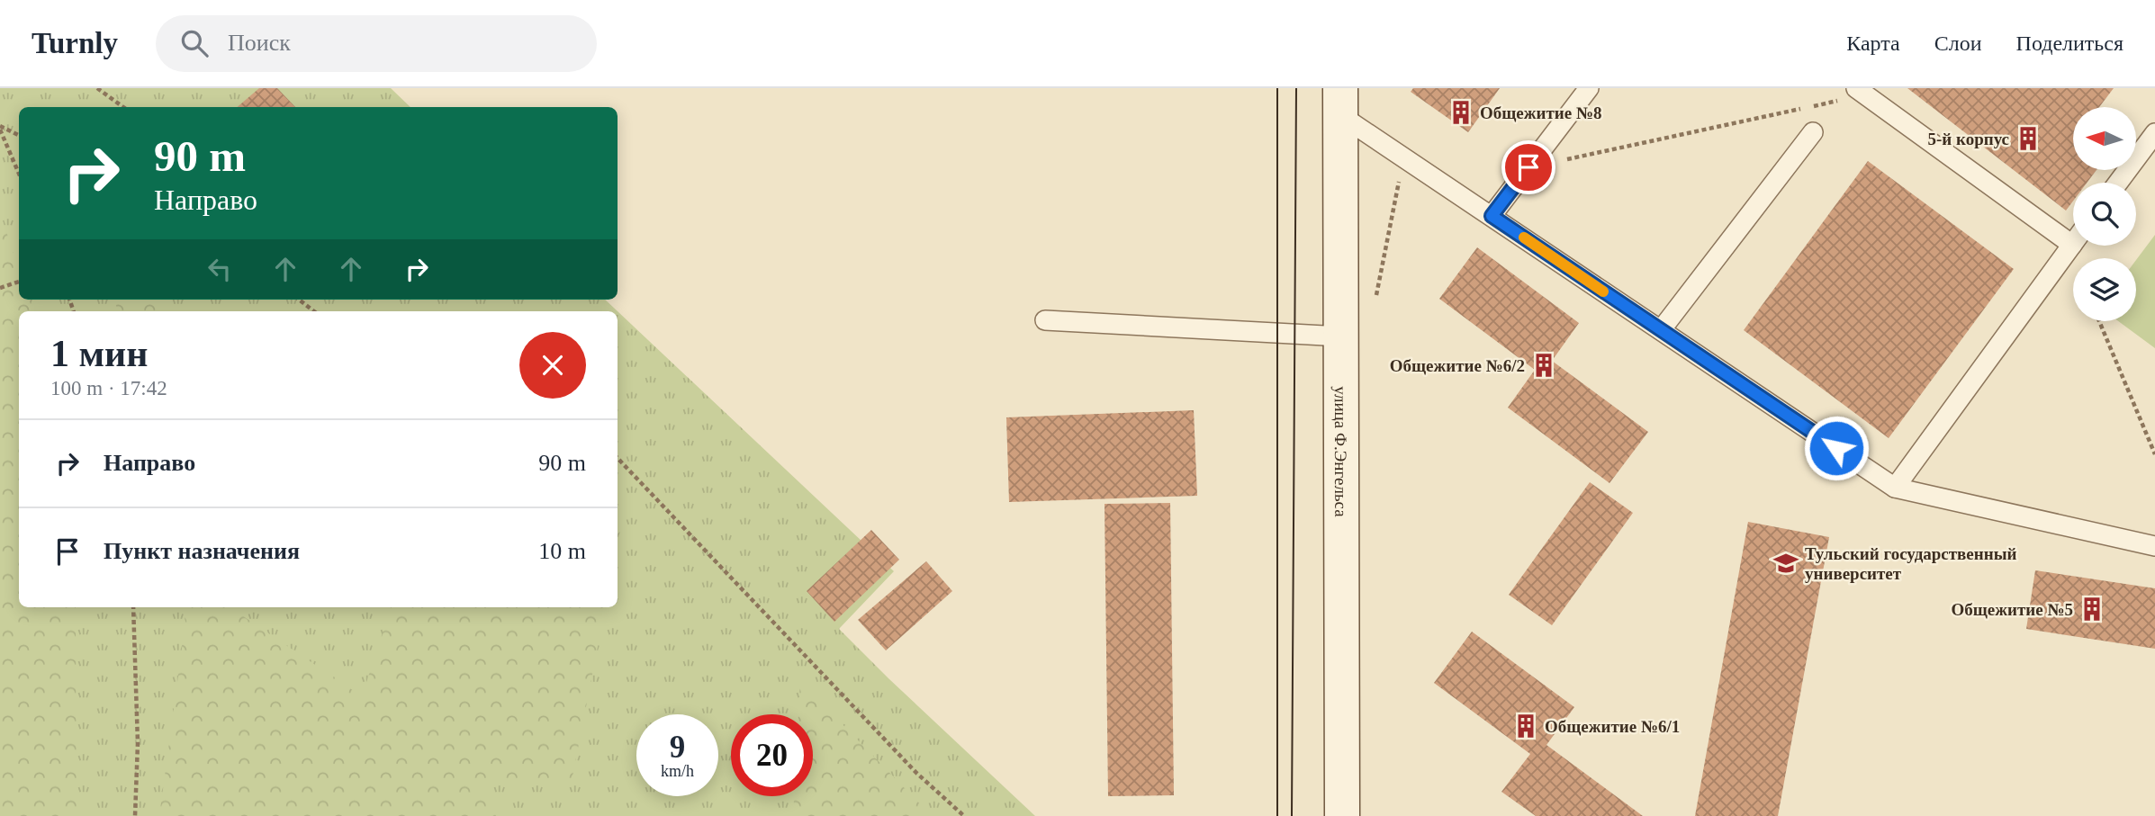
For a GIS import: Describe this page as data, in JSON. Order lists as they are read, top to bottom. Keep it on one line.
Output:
{"streets":{"street":["улица Ф.Энгельса"]},"places":{"building":["Общежитие №8","5-й корпус","Общежитие №6/2","Общежитие №5","Общежитие №6/1"],"school or university":["Тульский государственный университет"]},"north":"left","page":{"header":"Turnly","search":"Поиск","nav":["Карта","Слои","Поделиться"],"turn":["90 m","Направо"],"heading":["1 мин","100 m · 17:42"],"list":[{"name":"Направо","value":"90 m"},{"name":"Пункт назначения","value":"10 m"}],"speed":"9 km/h","limit":"20"}}
